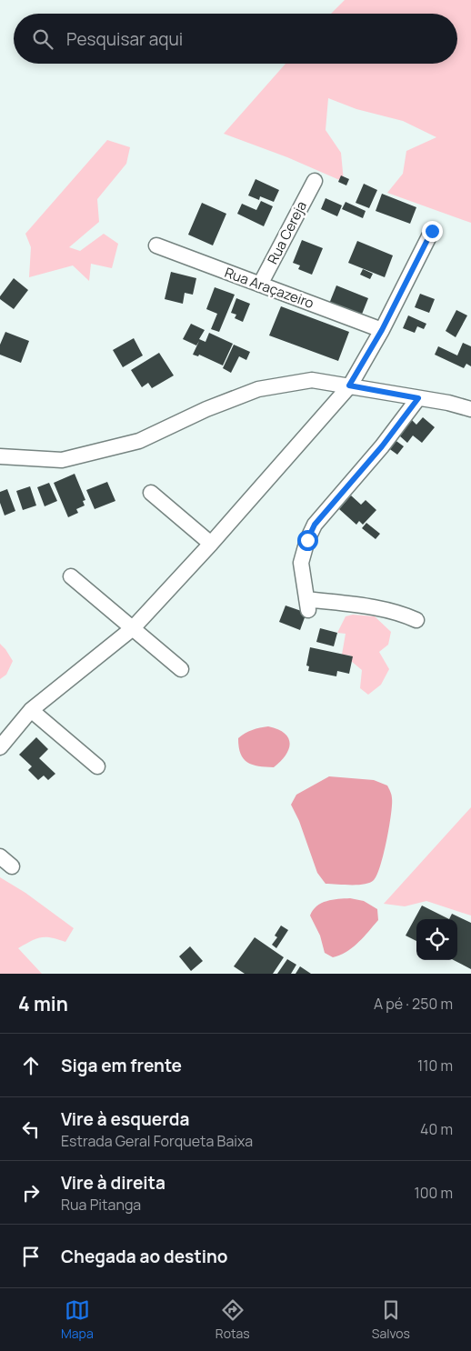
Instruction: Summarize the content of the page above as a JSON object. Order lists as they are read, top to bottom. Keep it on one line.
{"streets":{"street":["Rua Cereja","Rua Araçazeiro"]},"crossings":[["Rua Cereja","Rua Araçazeiro"]],"page":{"search":"Pesquisar aqui","heading":["4 min","A pé · 250 m"],"list":[["Siga em frente","110 m"],["Vire à esquerda","Estrada Geral Forqueta Baixa","40 m"],["Vire à direita","Rua Pitanga","100 m"],"Chegada ao destino"],"nav":["Mapa","Rotas","Salvos"]}}
